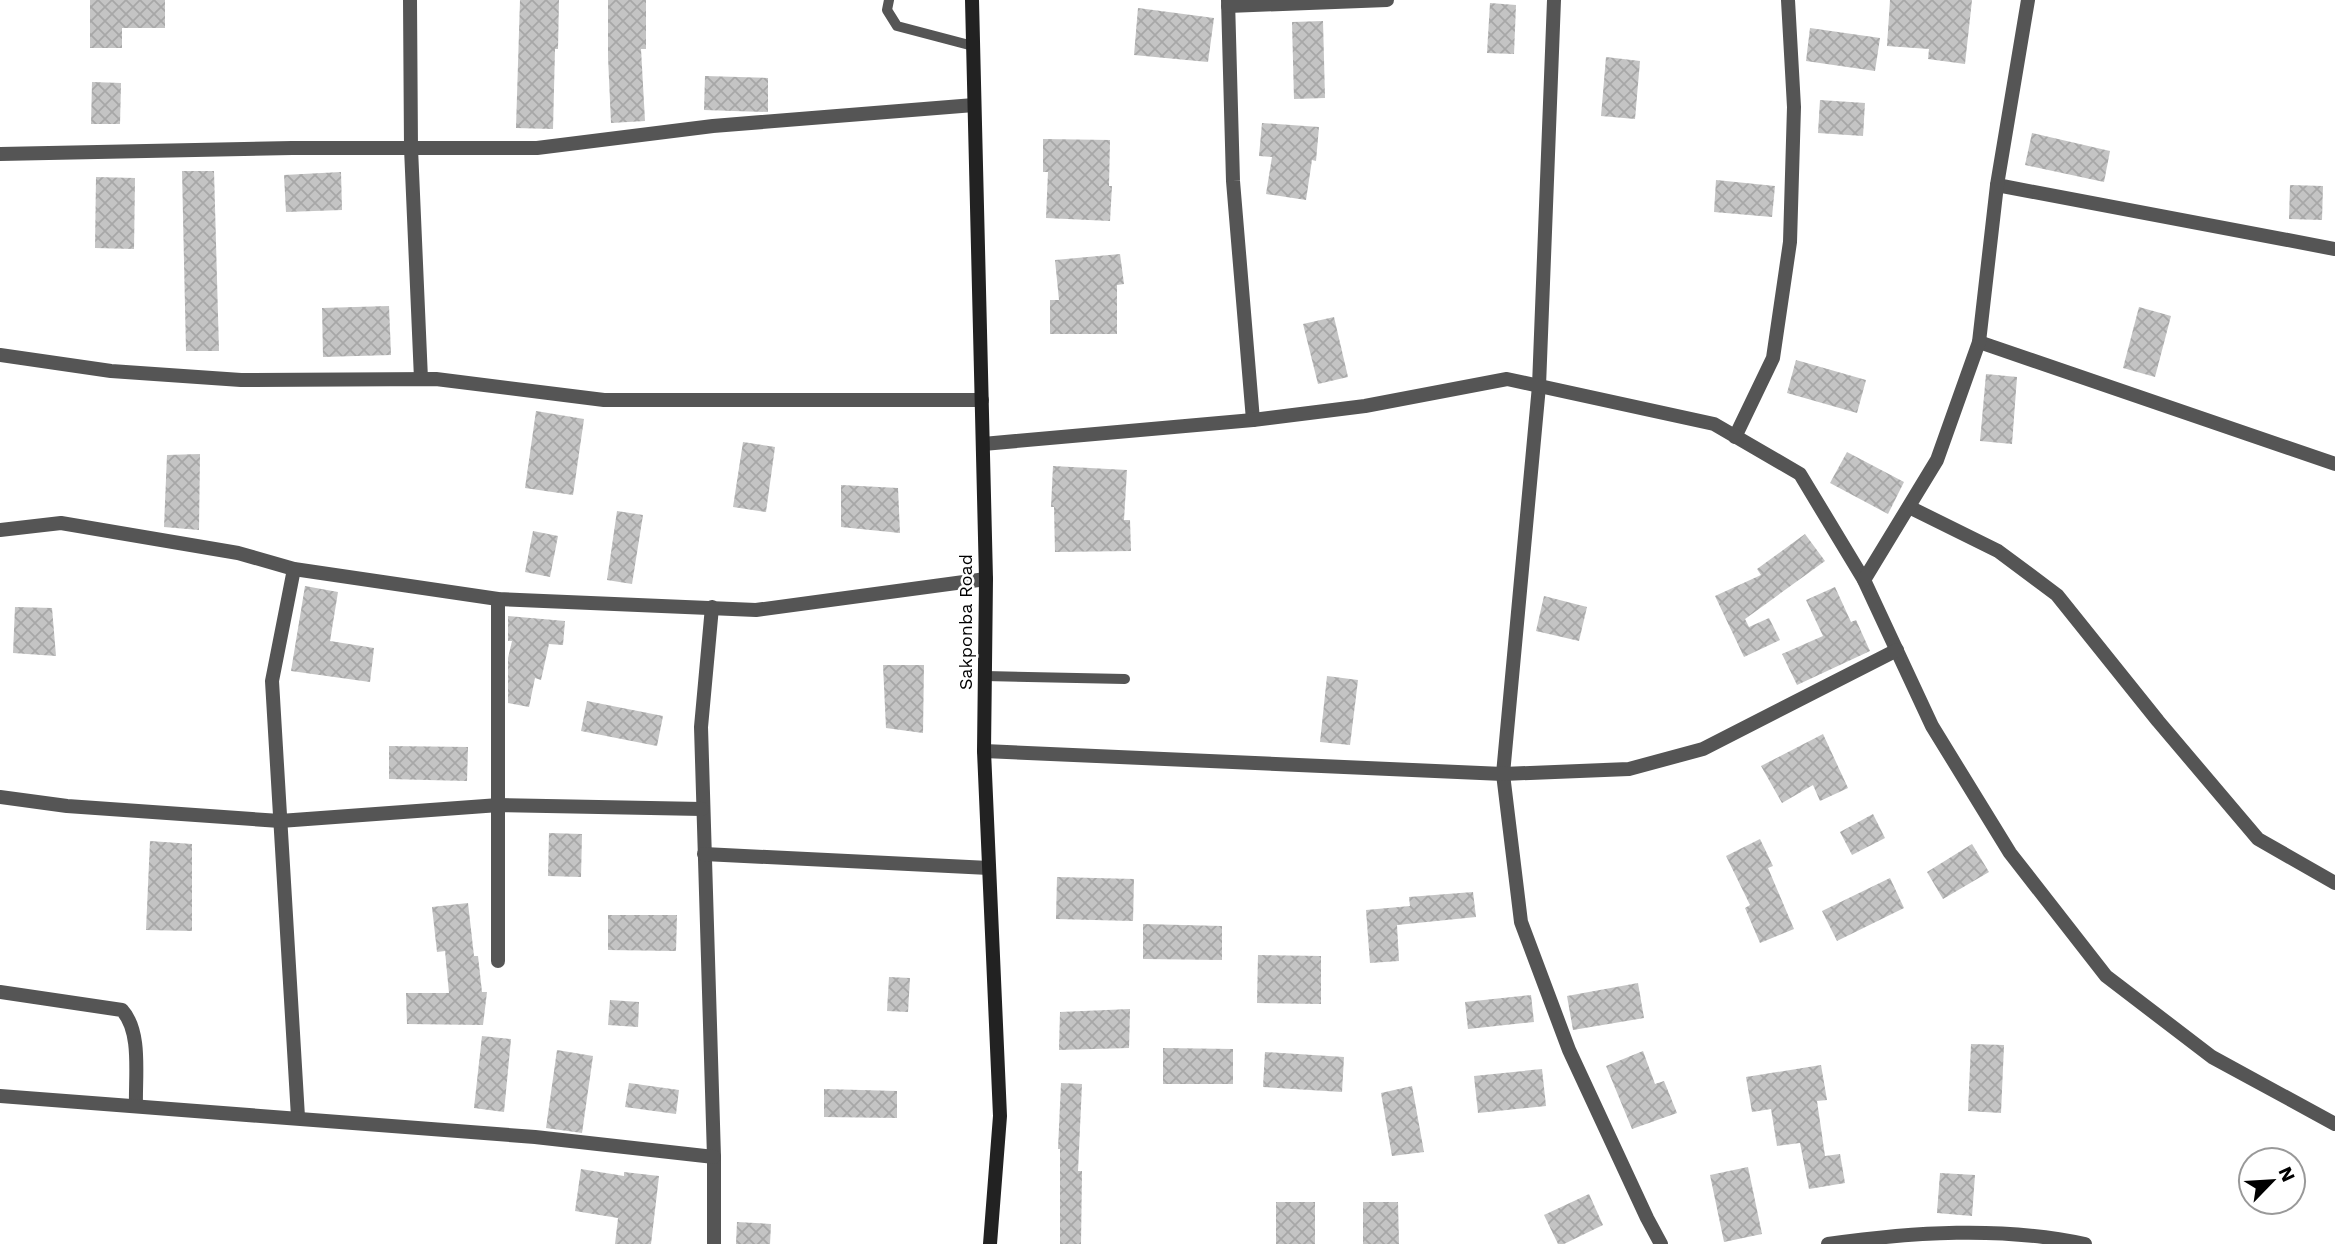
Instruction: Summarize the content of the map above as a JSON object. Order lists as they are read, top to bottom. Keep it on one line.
{"streets":{"main road":["Sakponba Road"]},"north":"top right"}
